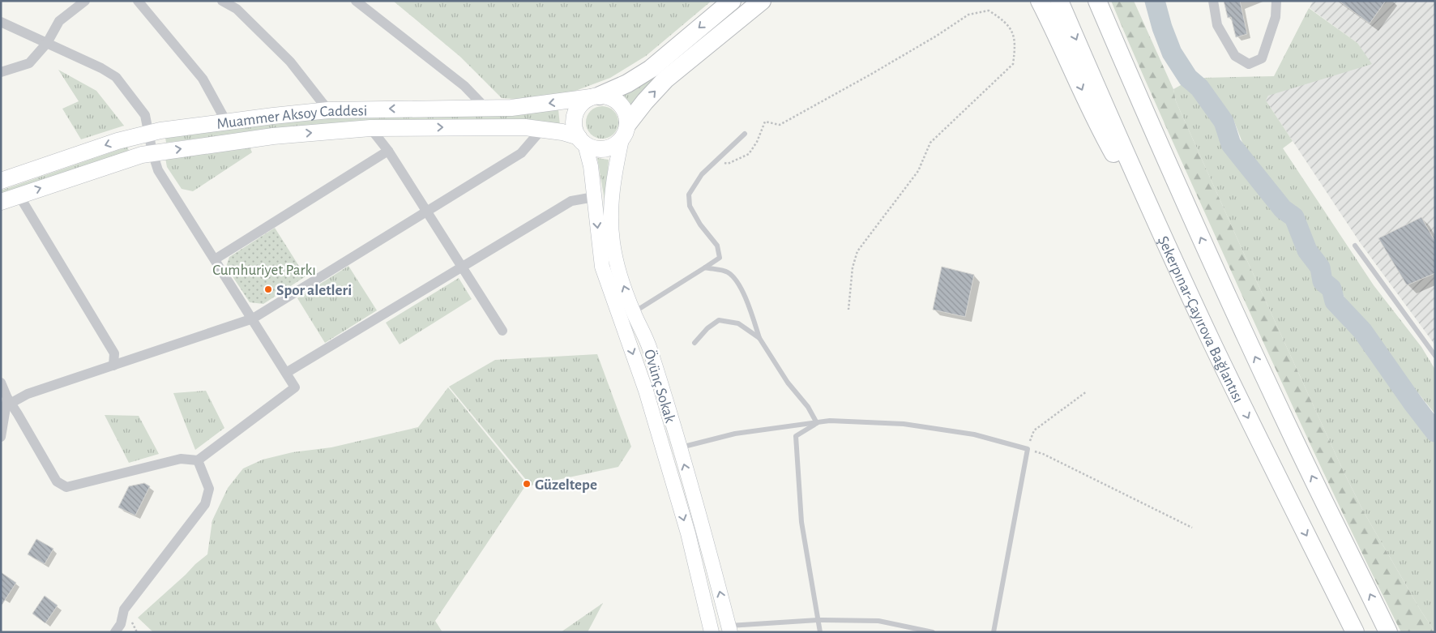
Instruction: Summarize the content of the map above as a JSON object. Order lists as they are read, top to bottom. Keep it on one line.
{"streets":{"highway":["Şekerpınar-Çayırova Bağlantısı"],"main road":["Muammer Aksoy Caddesi"],"street":["Övünç Sokak"]},"crossings":[["Muammer Aksoy Caddesi","Övünç Sokak"]],"parks":["Cumhuriyet Parkı"],"places":["Spor aletleri","Güzeltepe"]}
